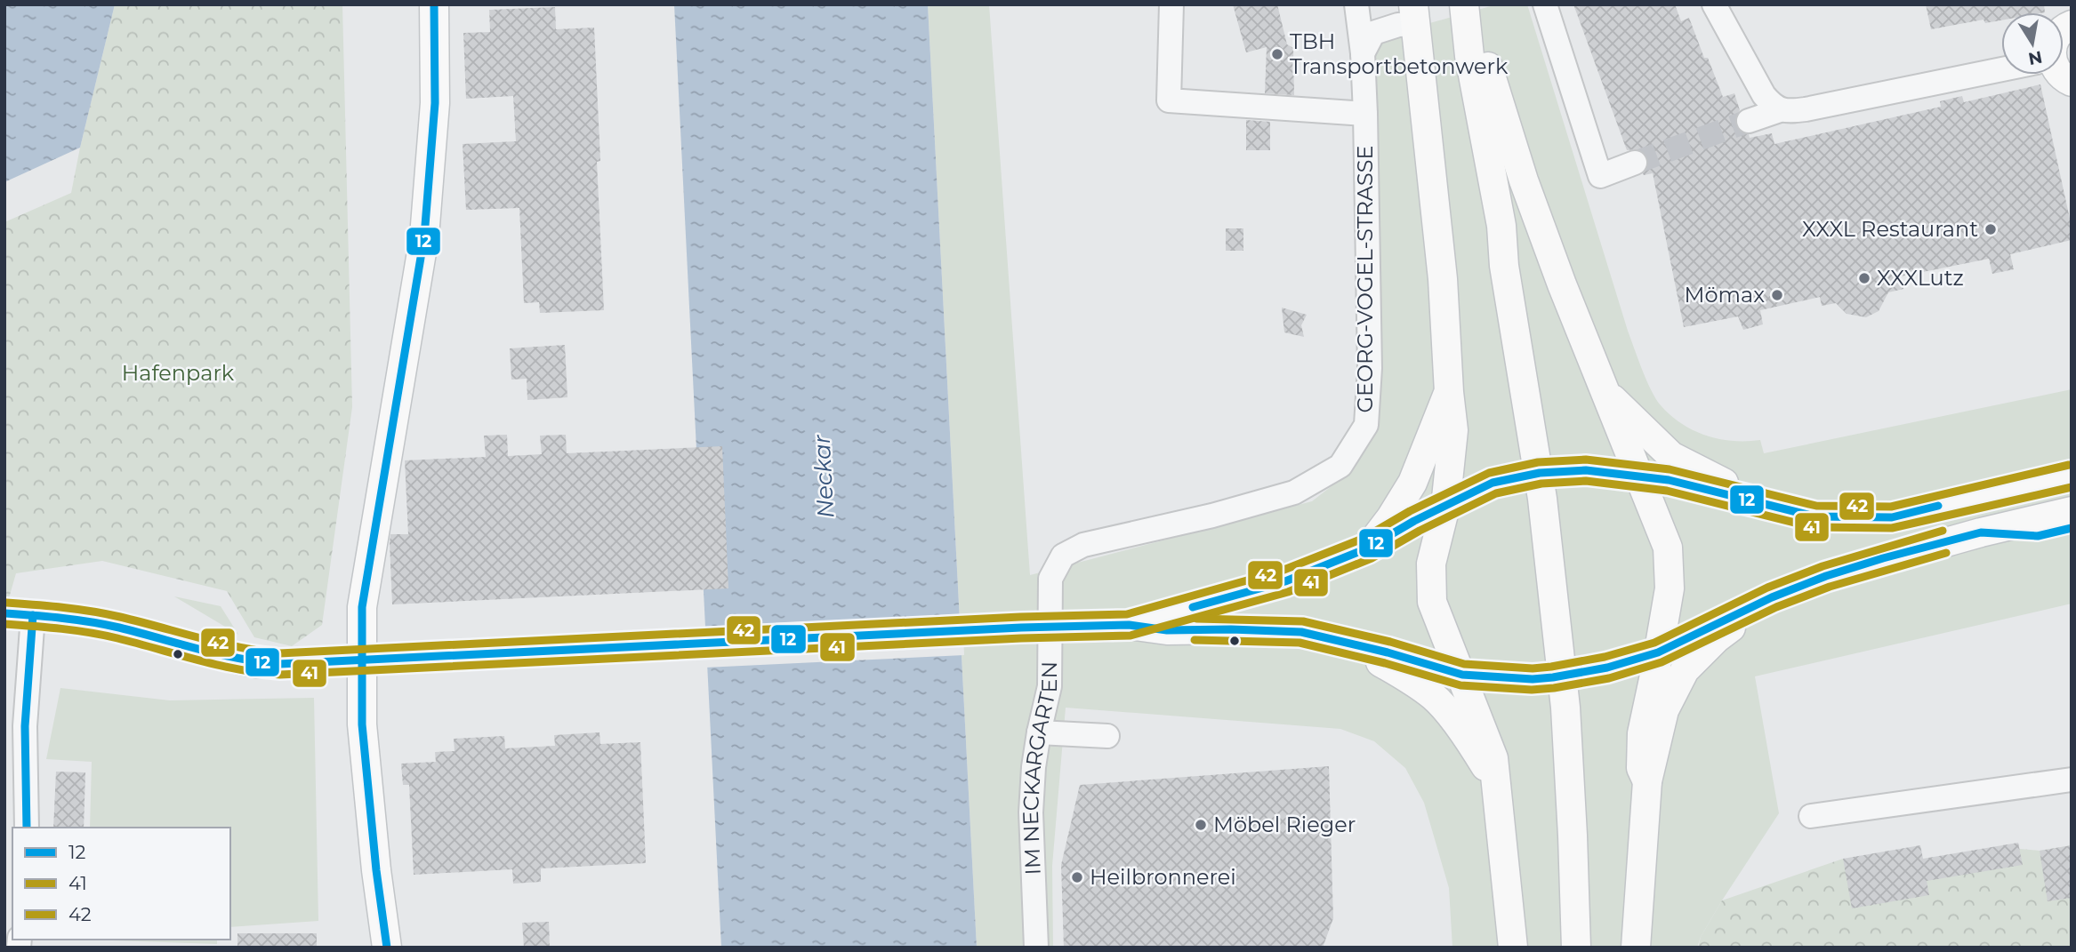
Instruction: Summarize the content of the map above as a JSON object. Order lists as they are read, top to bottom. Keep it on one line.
{"streets":{"street":["GEORG-VOGEL-STRASSE","IM NECKARGARTEN"]},"crossings":[["GEORG-VOGEL-STRASSE","IM NECKARGARTEN"]],"water":["Neckar"],"parks":["Hafenpark"],"places":["TBH Transportbetonwerk","XXXL Restaurant","XXXLutz","Mömax","Möbel Rieger","Heilbronnerei"],"lines":["transit line 12","transit line 42","transit line 41"],"legend":["12","41","42"],"north":"bottom"}
